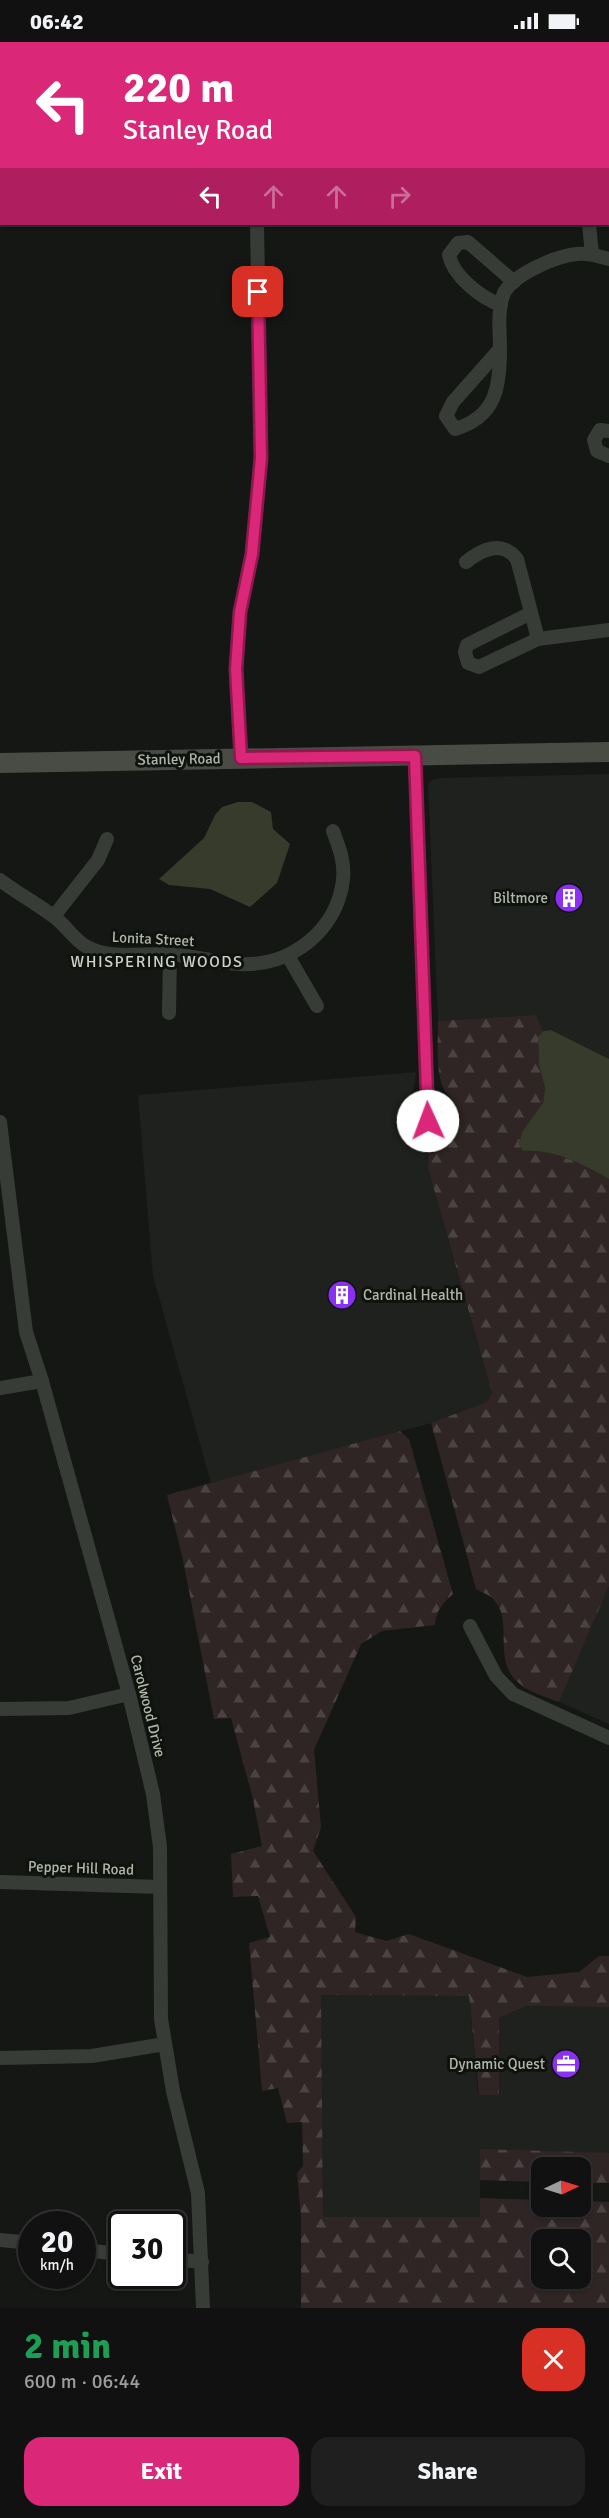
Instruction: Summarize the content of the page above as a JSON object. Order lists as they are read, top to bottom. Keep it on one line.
{"streets":{"street":["Stanley Road","Lonita Street","Carolwood Drive","Pepper Hill Road"]},"crossings":[["Carolwood Drive","Pepper Hill Road"]],"districts":["WHISPERING WOODS"],"places":{"building":["Biltmore","Cardinal Health"],"office":["Dynamic Quest"]},"north":"right","page":{"status":"06:42","turn":["220 m","Stanley Road"],"speed":"20 km/h","limit":"30","heading":["2 min","600 m · 06:44"],"buttons":["Exit","Share"]}}
